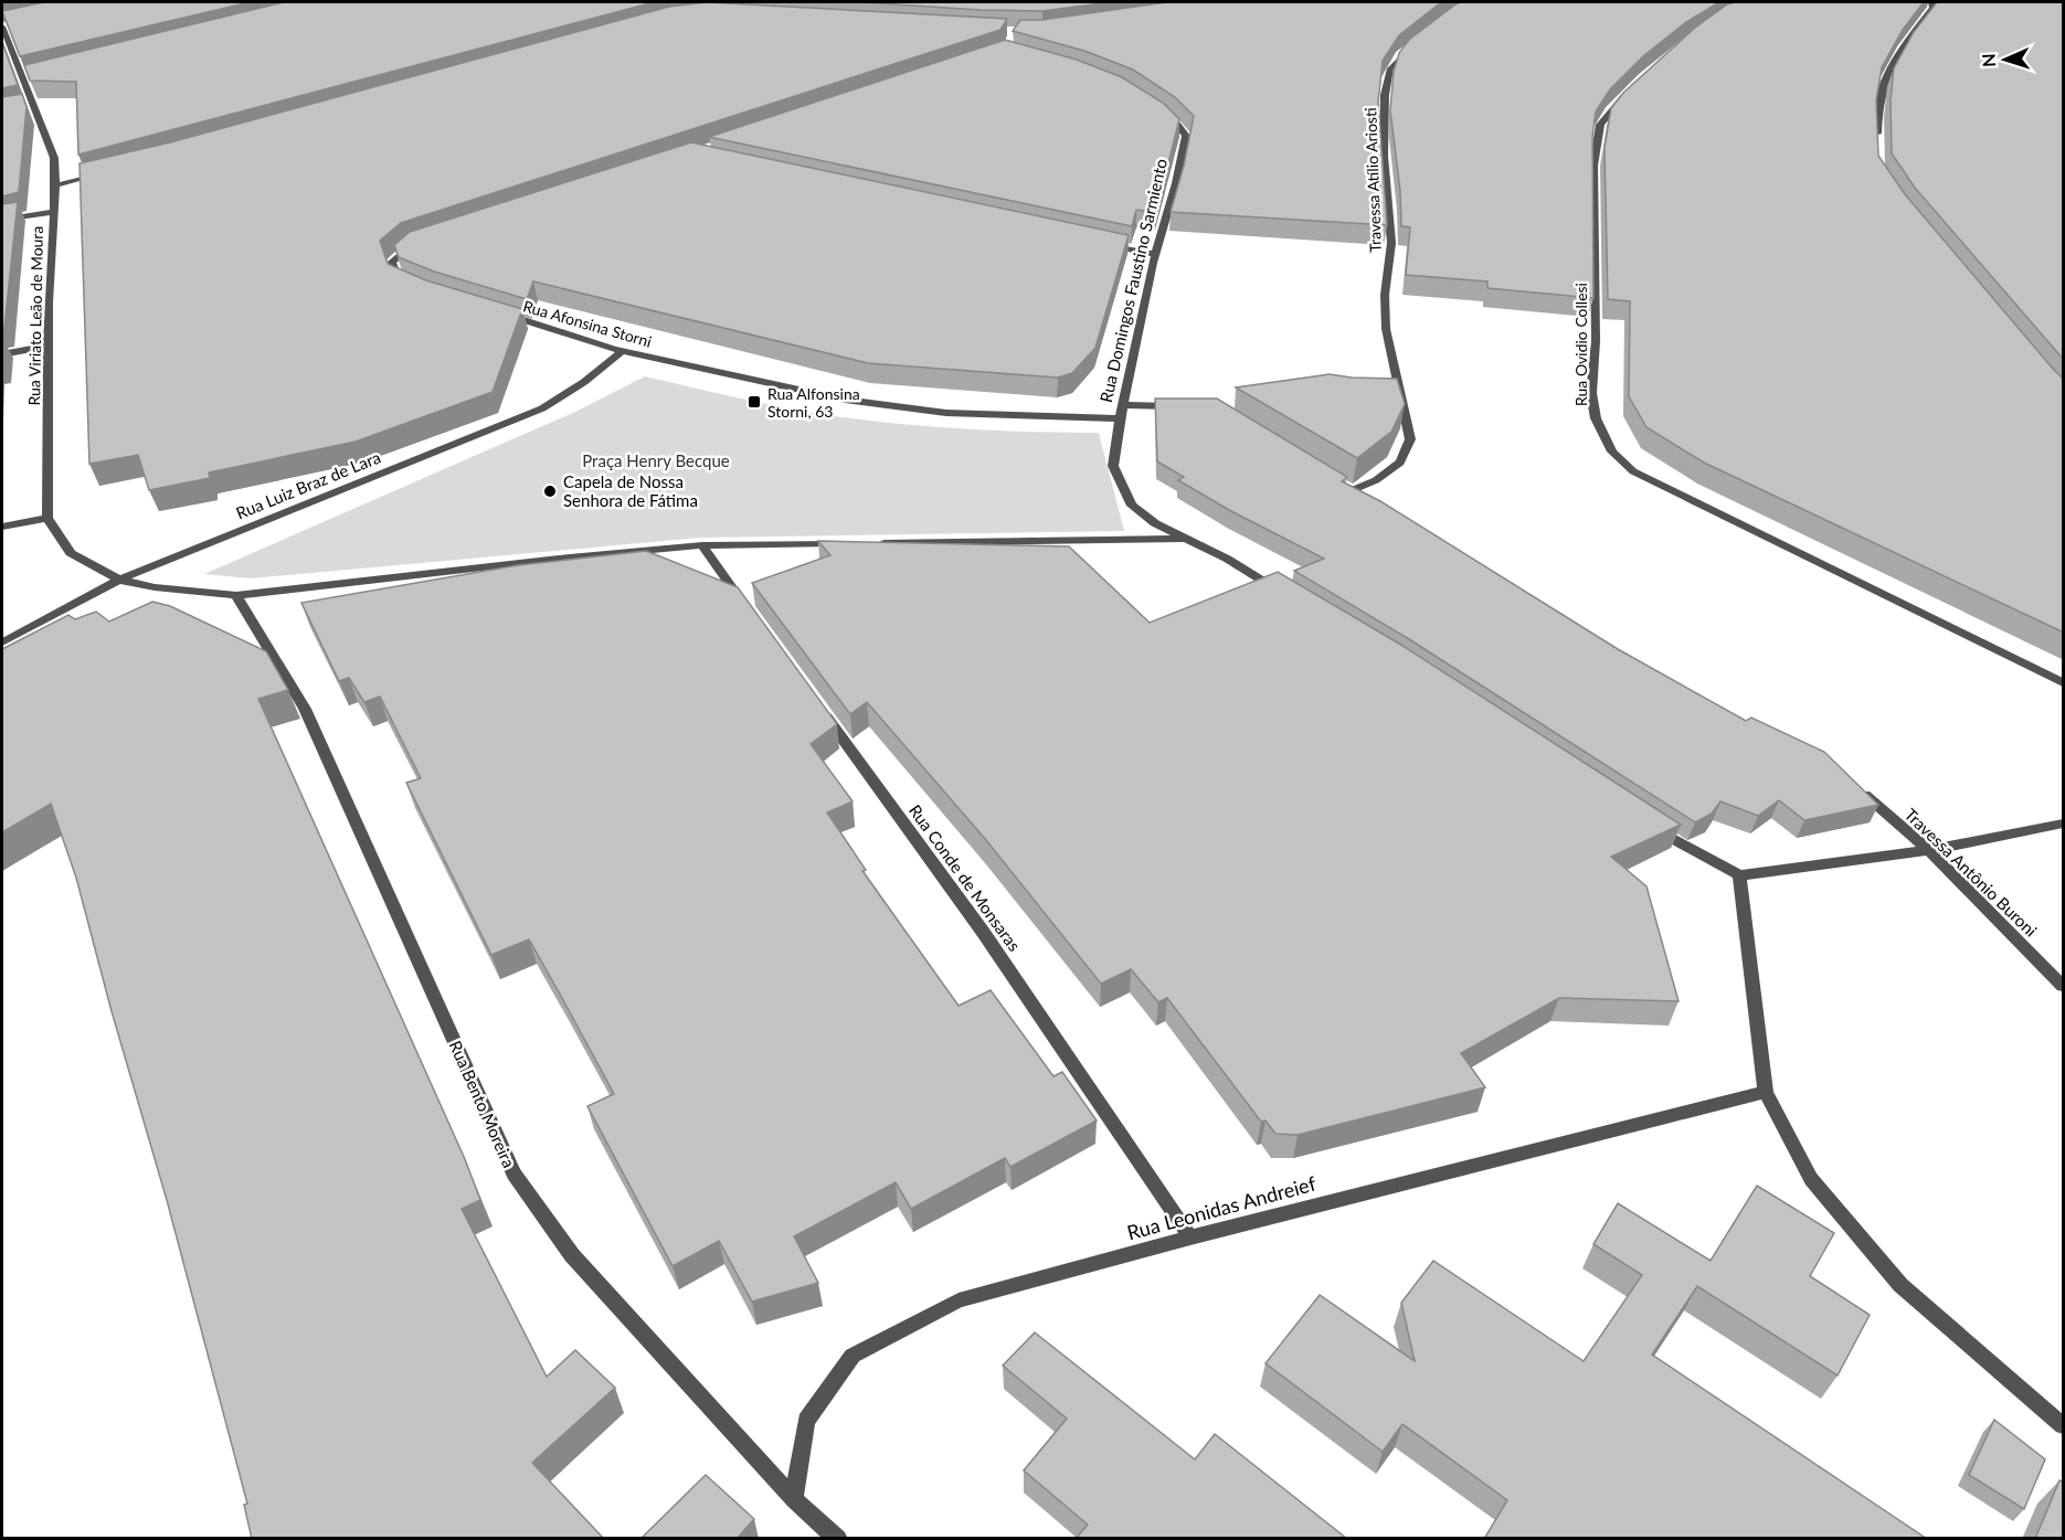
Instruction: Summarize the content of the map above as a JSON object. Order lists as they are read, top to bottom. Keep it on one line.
{"streets":{"street":["Travessa Atílio Ariosti","Rua Domingos Faustino Sarmiento","Rua Viriato Leão de Moura","Rua Afonsina Storni","Rua Ovidio Collesi","Rua Luiz Braz de Lara","Travessa Antônio Buroni","Rua Conde de Monsaras","Rua Bento Moreira","Rua Leonidas Andreief"]},"crossings":[["Rua Domingos Faustino Sarmiento","Rua Afonsina Storni"],["Rua Afonsina Storni","Rua Luiz Braz de Lara"],["Rua Conde de Monsaras","Rua Leonidas Andreief"],["Rua Bento Moreira","Rua Leonidas Andreief"]],"parks":["Praça Henry Becque"],"places":{"transit":["Rua Alfonsina Storni, 63"],"other":["Capela de Nossa Senhora de Fátima"]},"north":"left"}
